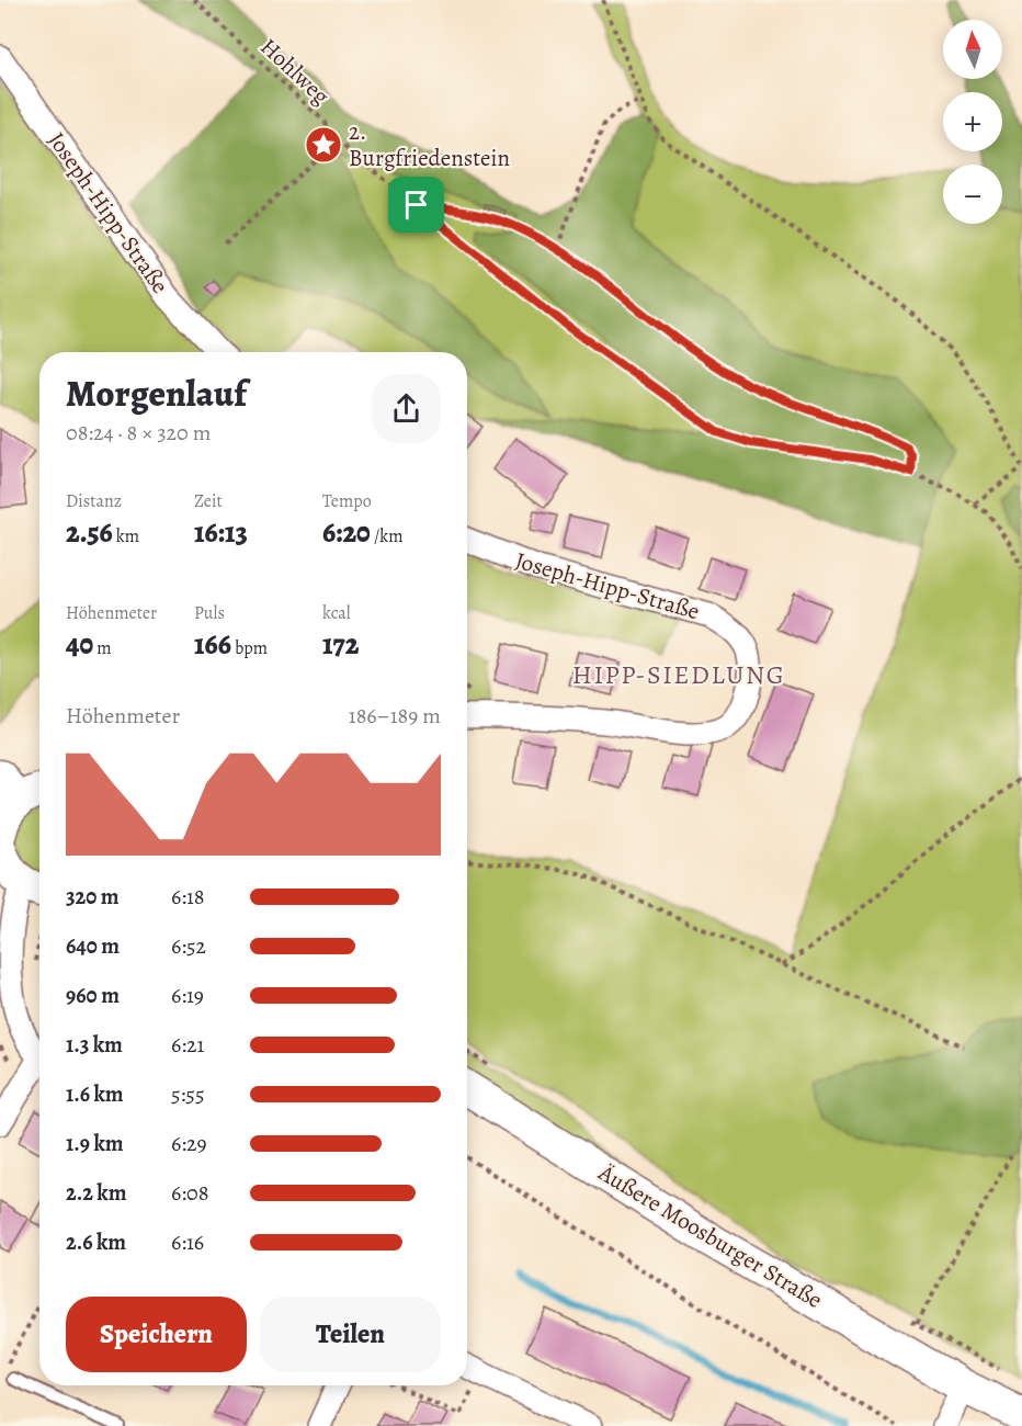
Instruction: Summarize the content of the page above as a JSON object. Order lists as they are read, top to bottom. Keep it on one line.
{"streets":{"street":["Joseph-Hipp-Straße","Äußere Moosburger Straße"],"path":["Hohlweg"]},"districts":["HIPP-SIEDLUNG"],"places":{"place":["2. Burgfriedenstein"]},"north":"top","page":{"map_buttons":["+","−"],"heading":["Morgenlauf","08:24 · 8 × 320 m"],"stats":[["Distanz","2.56 km"],["Zeit","16:13"],["Tempo","6:20 /km"],["Höhenmeter","40 m"],["Puls","166 bpm"],["kcal","172"]],"chart":["Höhenmeter","186–189 m"],"list":[{"name":"320 m","note":"6:18"},{"name":"640 m","note":"6:52"},{"name":"960 m","note":"6:19"},{"name":"1.3 km","note":"6:21"},{"name":"1.6 km","note":"5:55"},{"name":"1.9 km","note":"6:29"},{"name":"2.2 km","note":"6:08"},{"name":"2.6 km","note":"6:16"}],"buttons":["Speichern","Teilen"]}}
